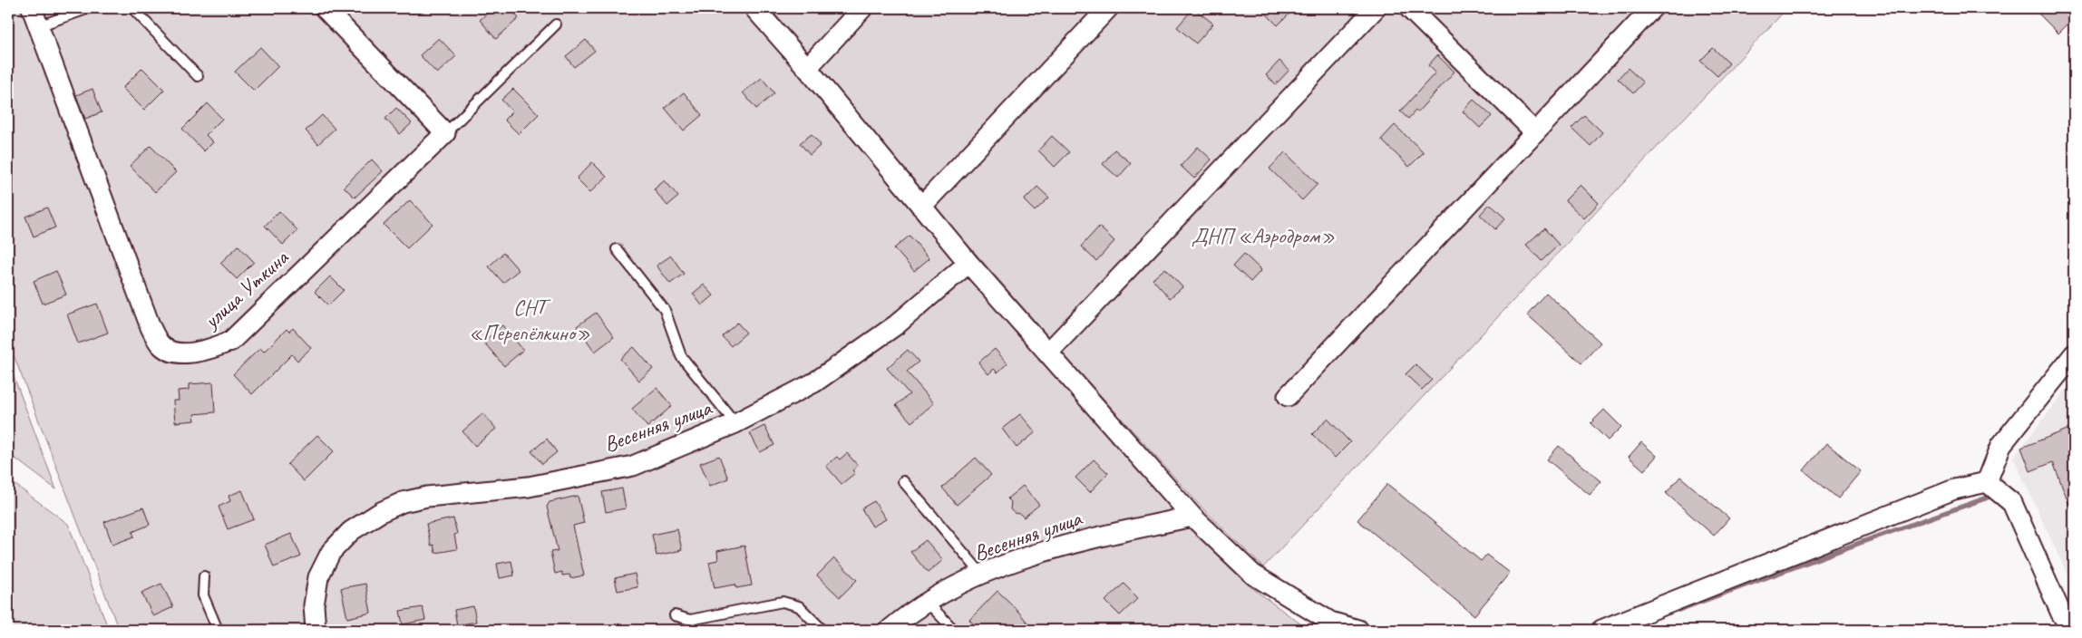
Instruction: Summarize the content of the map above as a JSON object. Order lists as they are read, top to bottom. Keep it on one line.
{"streets":{"street":["улица Уткина","Весенняя улица"]},"parks":["ДНП «Аэродром»","СНТ «Перепёлкино»"]}
